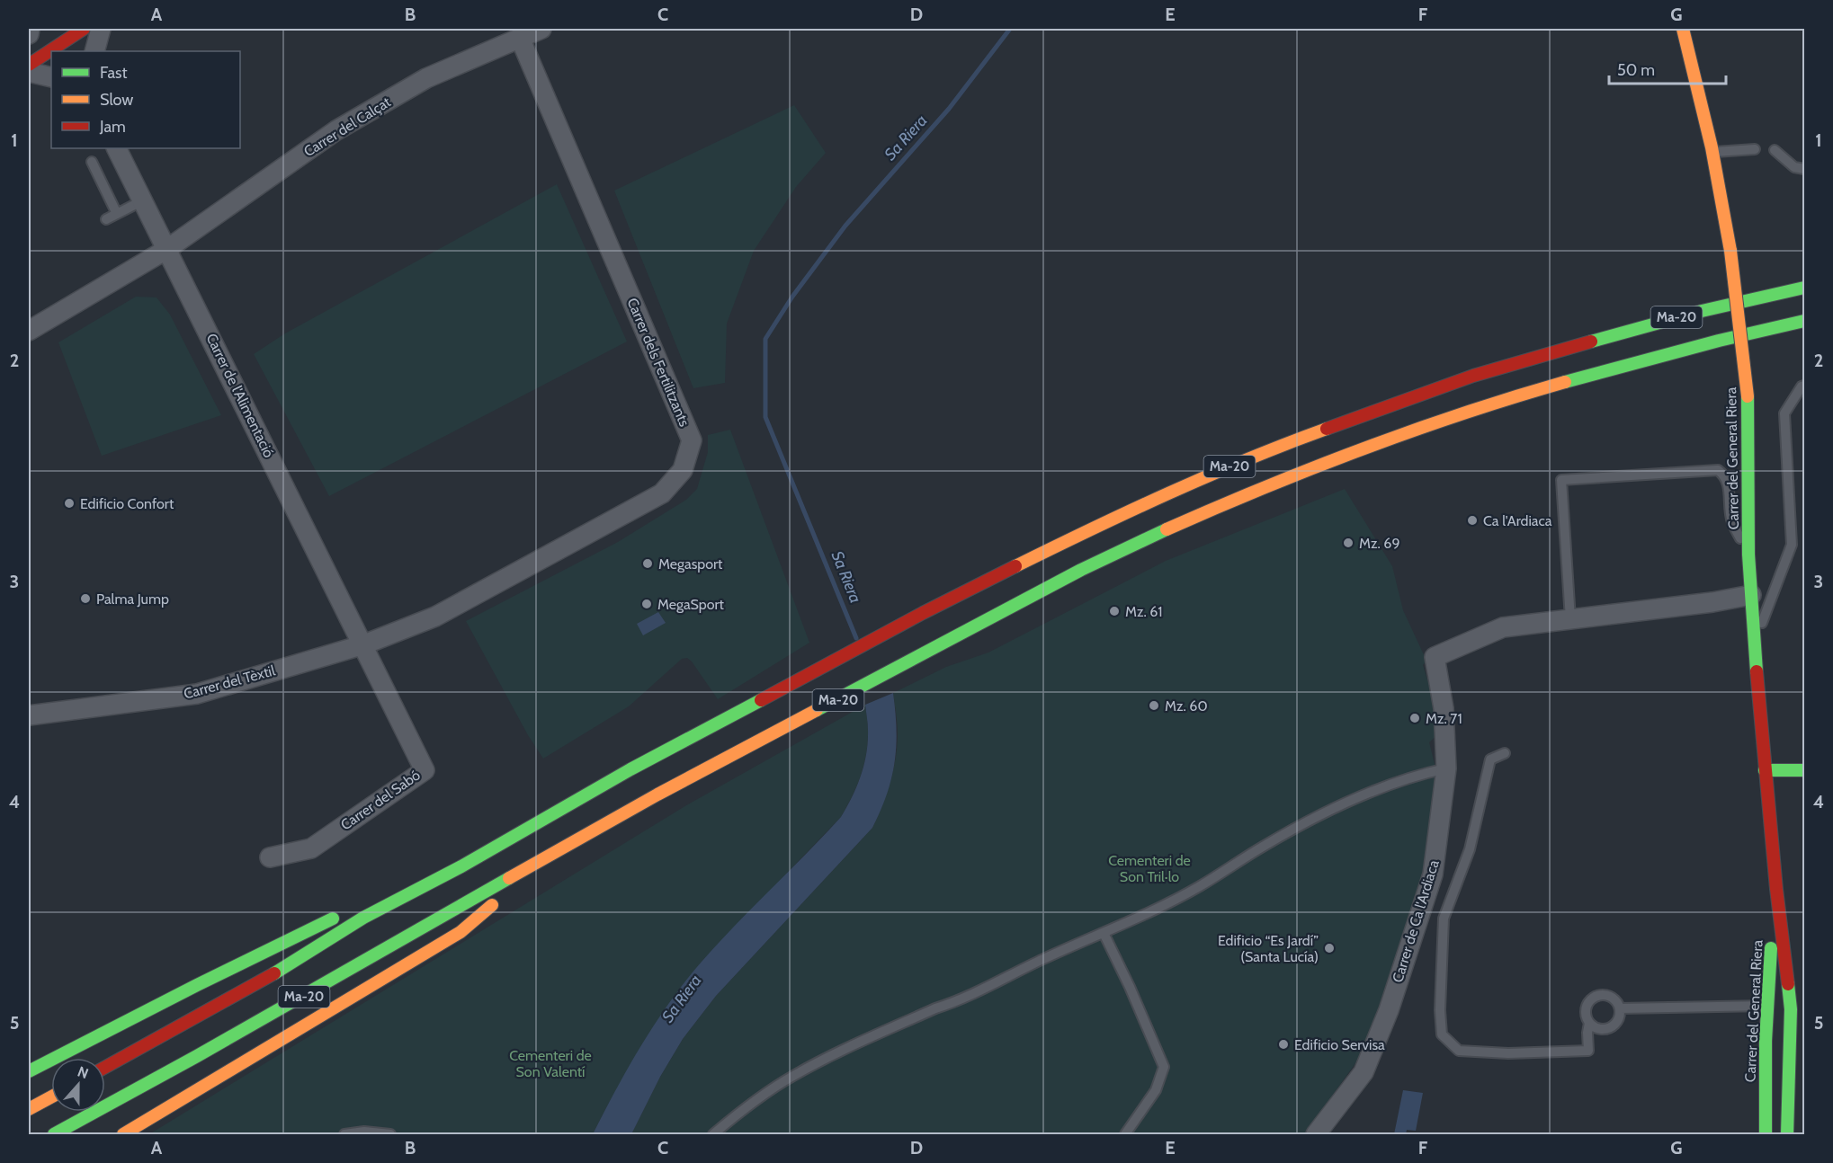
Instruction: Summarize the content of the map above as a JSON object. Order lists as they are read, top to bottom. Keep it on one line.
{"streets":{"main road":["Ma-20","Carrer del General Riera"],"street":["Carrer del Calçat","Carrer dels Fertilitzants","Carrer de l'Alimentació","Carrer del Tèxtil","Carrer del Sabó","Carrer de Ca l'Ardiaca"]},"crossings":[["Carrer del Calçat","Carrer dels Fertilitzants"],["Carrer del Calçat","Carrer de l'Alimentació"],["Carrer dels Fertilitzants","Carrer de l'Alimentació"],["Carrer dels Fertilitzants","Carrer del Tèxtil"],["Carrer dels Fertilitzants","Carrer del Sabó"],["Carrer de l'Alimentació","Carrer del Tèxtil"],["Carrer de l'Alimentació","Carrer del Sabó"],["Carrer del General Riera","Carrer de Ca l'Ardiaca"],["Carrer del Tèxtil","Carrer del Sabó"]],"water":["Sa Riera"],"parks":["Cementeri de Son Tril·lo","Cementeri de Son Valentí"],"places":["Edificio Confort","Ca l'Ardiaca","Mz. 69","Megasport","Palma Jump","MegaSport","Mz. 61","Mz. 60","Mz. 71","Edificio “Es Jardí” (Santa Lucía)","Edificio Servisa"],"legend":["Fast","Slow","Jam"],"scale_bar":"50 m","north":"top","grid":{"columns":["A","B","C","D","E","F","G"],"rows":["1","2","3","4","5"]}}
